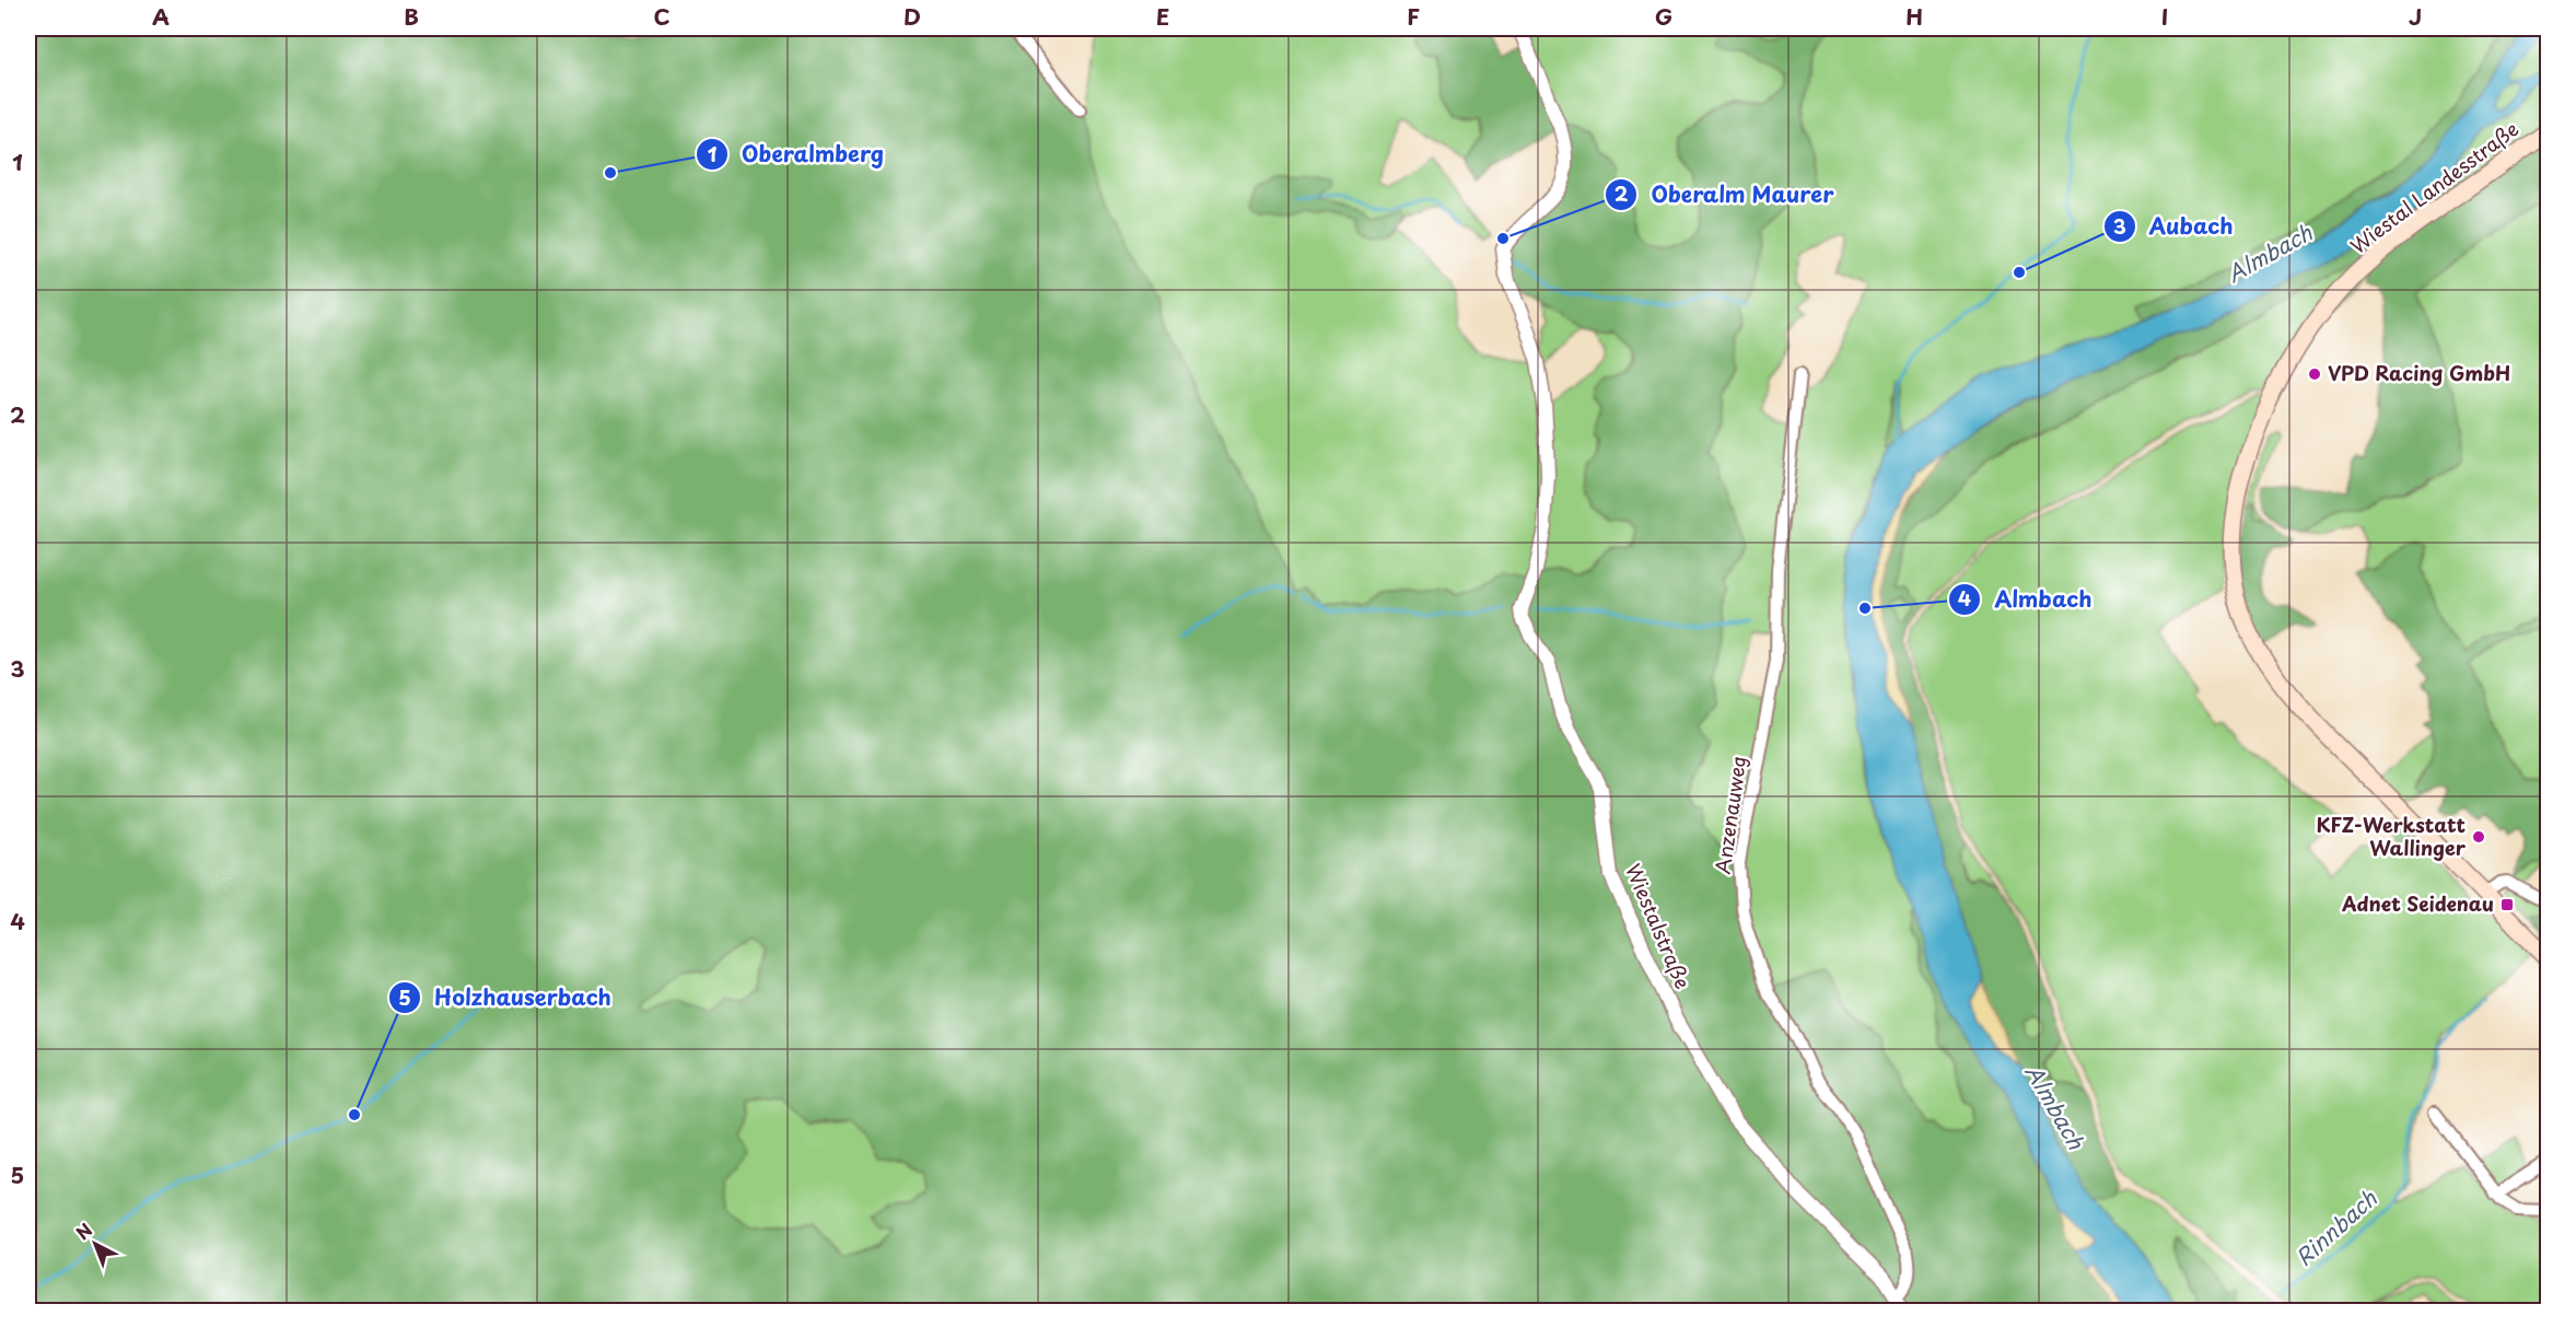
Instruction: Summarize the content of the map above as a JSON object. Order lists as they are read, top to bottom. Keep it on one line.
{"streets":{"main road":["Wiestal Landesstraße"],"street":["Anzenauweg","Wiestalstraße"]},"crossings":[["Anzenauweg","Wiestalstraße"]],"water":["Almbach","Rinnbach"],"places":{"other":["Oberalmberg","Oberalm Maurer","Aubach","VPD Racing GmbH","Almbach","KFZ-Werkstatt Wallinger","Holzhauserbach"],"transit":["Adnet Seidenau"]},"north":"top left","grid":{"columns":["A","B","C","D","E","F","G","H","I","J"],"rows":["1","2","3","4","5"]}}
